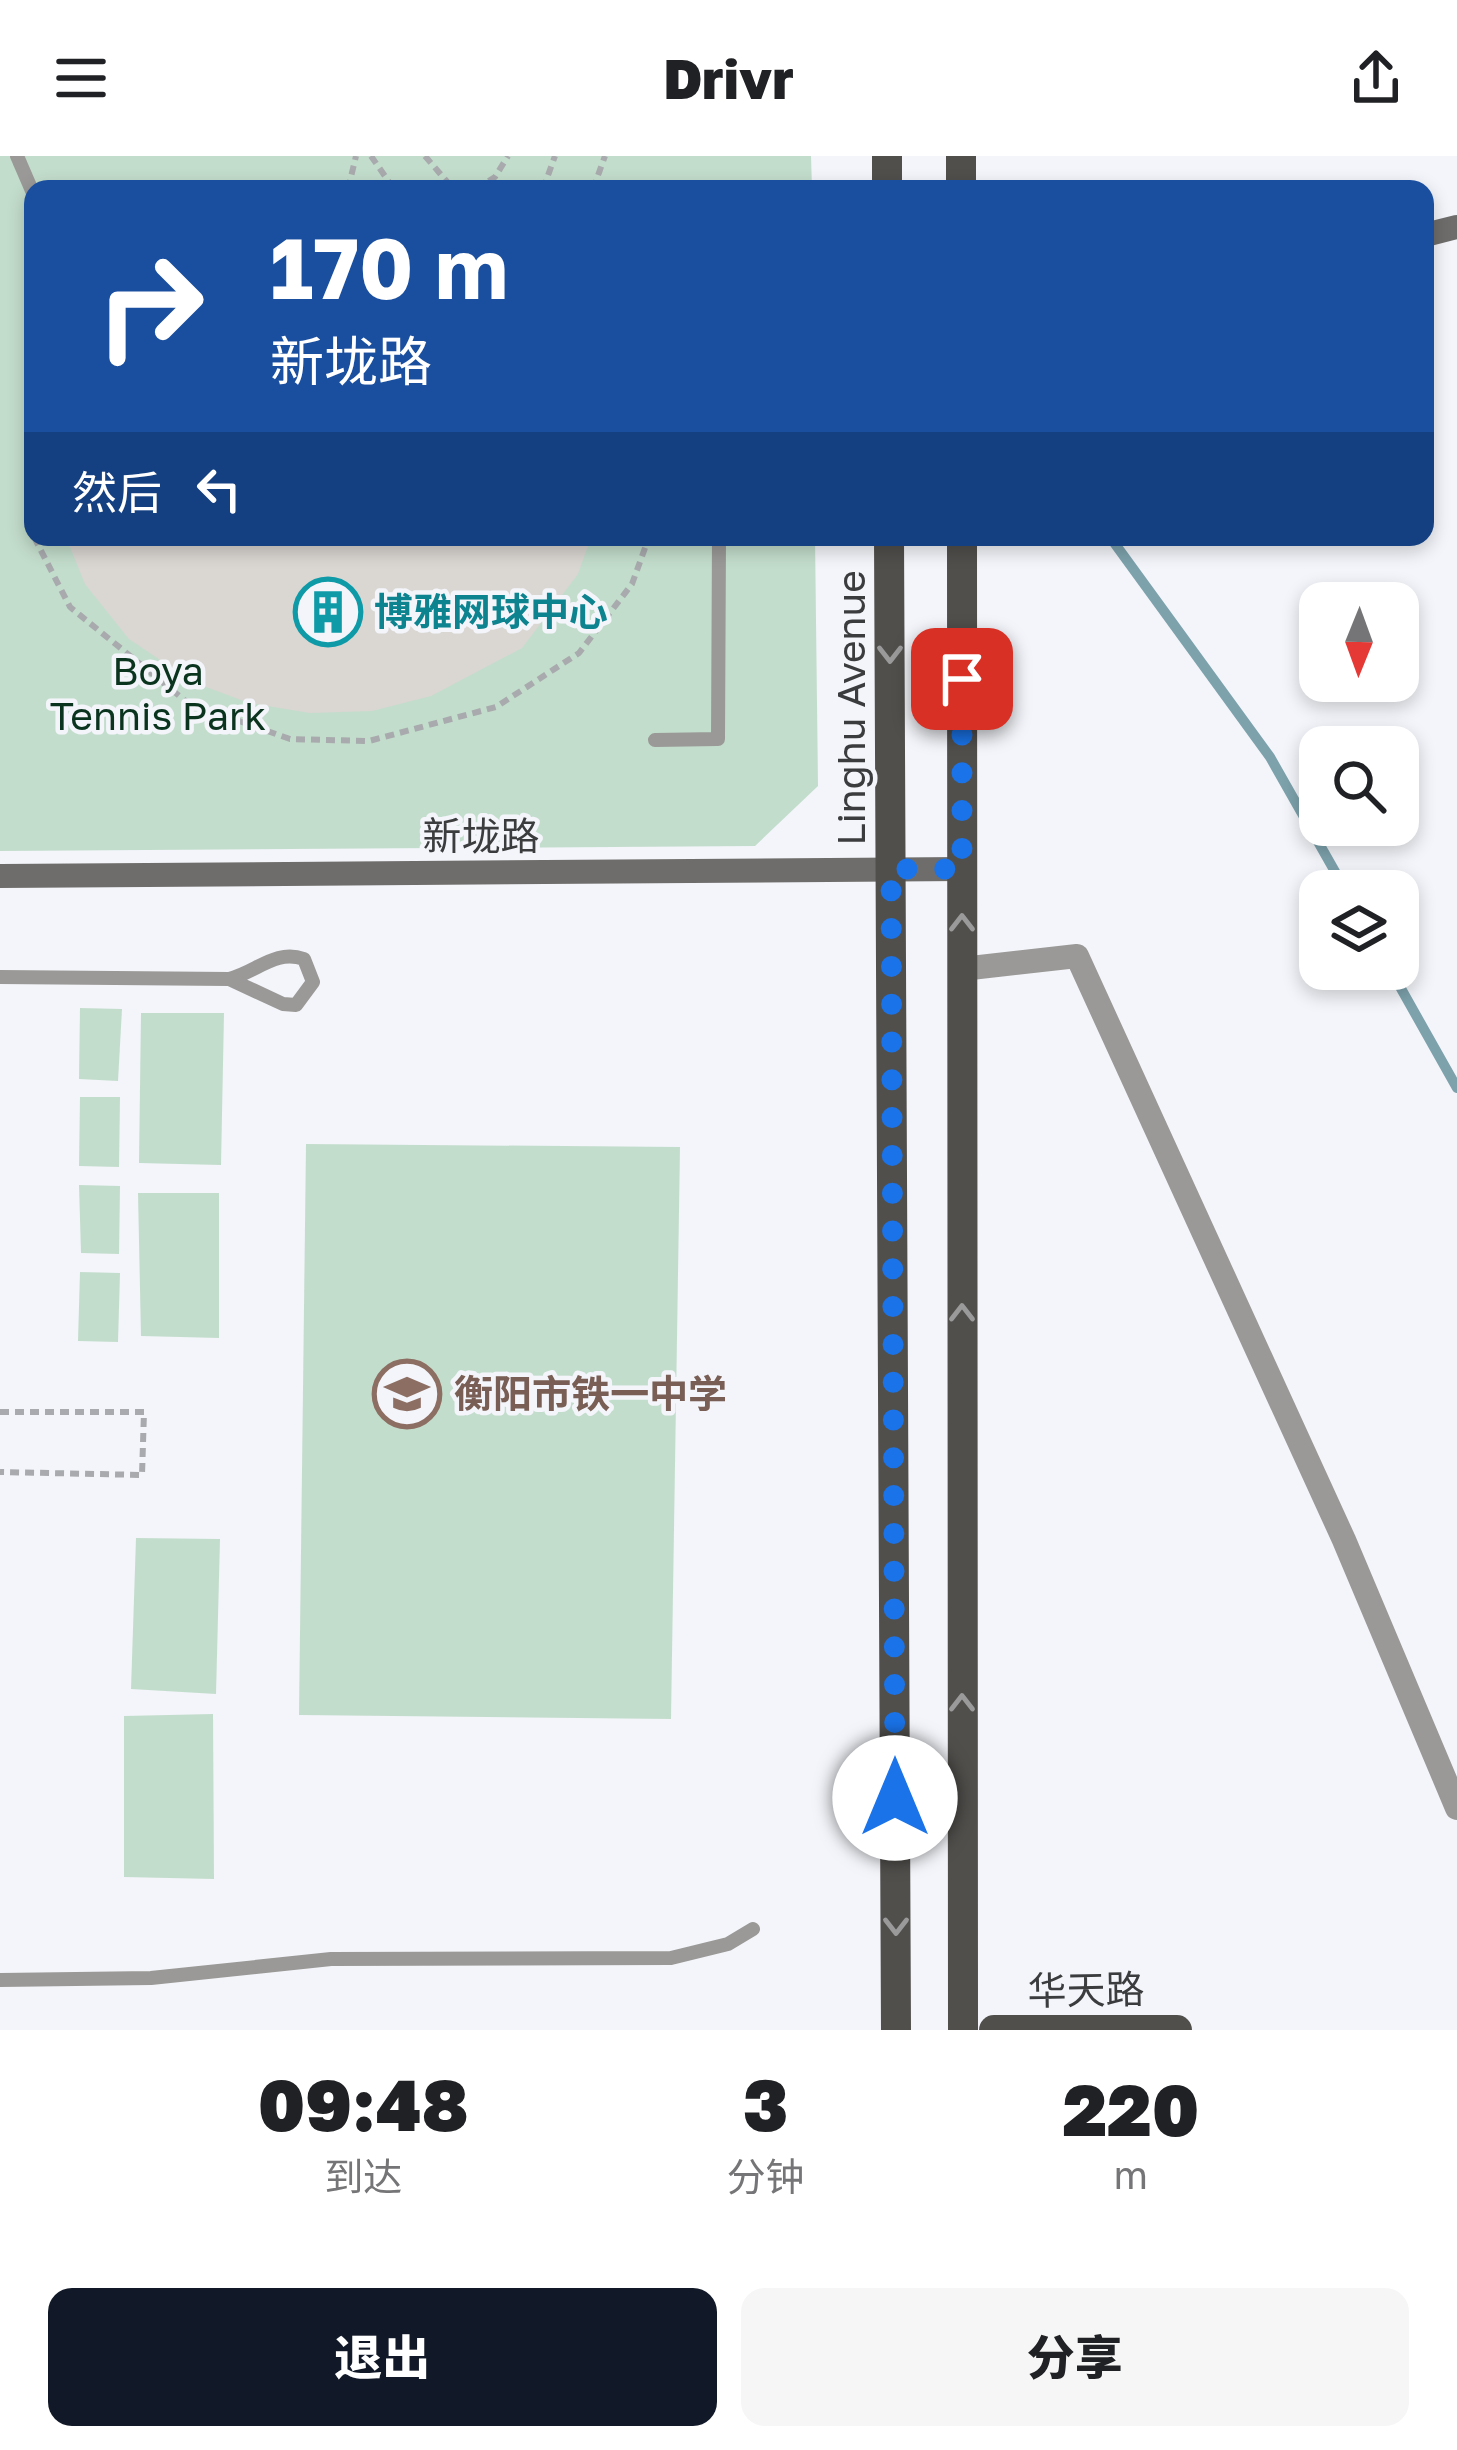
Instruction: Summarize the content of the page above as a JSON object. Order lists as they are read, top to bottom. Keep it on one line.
{"streets":{"main road":["Linghu Avenue","新垅路","华天路"]},"crossings":[["Linghu Avenue","新垅路"]],"parks":["Boya Tennis Park"],"places":{"building":["博雅网球中心"],"school or university":["衡阳市铁一中学"]},"north":"bottom","page":{"header":"Drivr","turn":["170 m","新垅路"],"then":"然后","eta":["09:48","到达","3","分钟","220","m"],"buttons":["退出","分享"]}}
